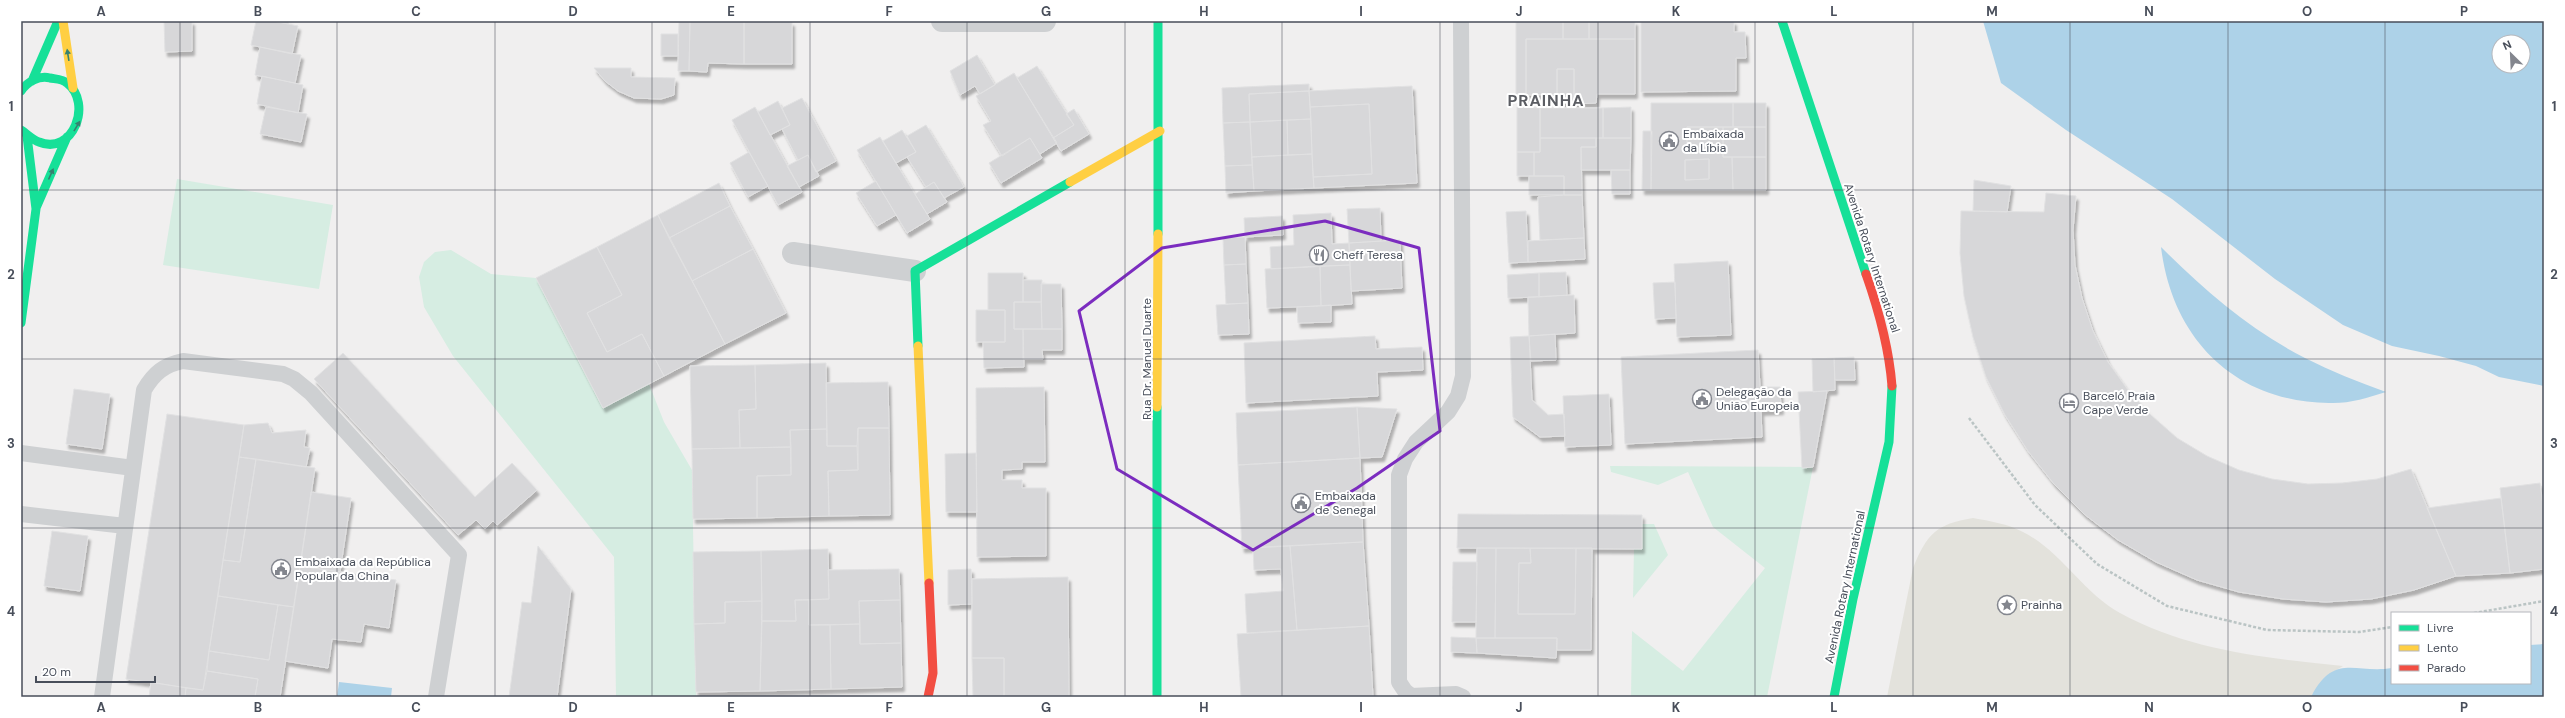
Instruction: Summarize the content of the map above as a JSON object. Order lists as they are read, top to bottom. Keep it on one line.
{"streets":{"street":["Avenida Rotary International","Rua Dr. Manuel Duarte"]},"districts":["PRAINHA"],"places":{"public building":["Embaixada da Líbia","Delegação da União Europeia","Embaixada de Senegal","Embaixada da República Popular da China"],"restaurant":["Cheff Teresa"],"hotel":["Barceló Praia Cape Verde"],"place":["Prainha"]},"legend":["Livre","Lento","Parado"],"scale_bar":"20 m","north":"top left","grid":{"columns":["A","B","C","D","E","F","G","H","I","J","K","L","M","N","O","P"],"rows":["1","2","3","4"]}}
